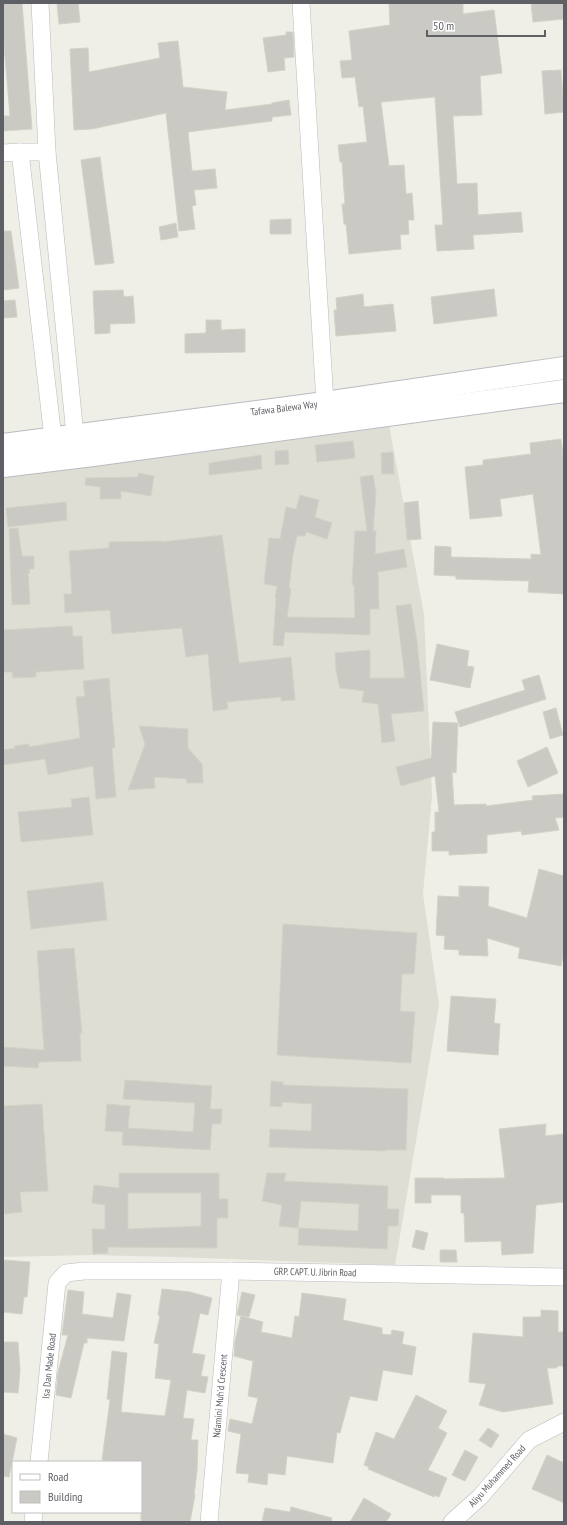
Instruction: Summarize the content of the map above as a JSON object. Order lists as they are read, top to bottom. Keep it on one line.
{"streets":{"main road":["Tafawa Balewa Way"],"street":["GRP. CAPT. U. Jibrin Road","Isa Dan Made Road","Ndamini Muh'd Crescent","Aliyu Muhammed Road"]},"crossings":[["GRP. CAPT. U. Jibrin Road","Isa Dan Made Road"],["GRP. CAPT. U. Jibrin Road","Ndamini Muh'd Crescent"]],"legend":["Road","Building"],"scale_bar":"50 m"}
